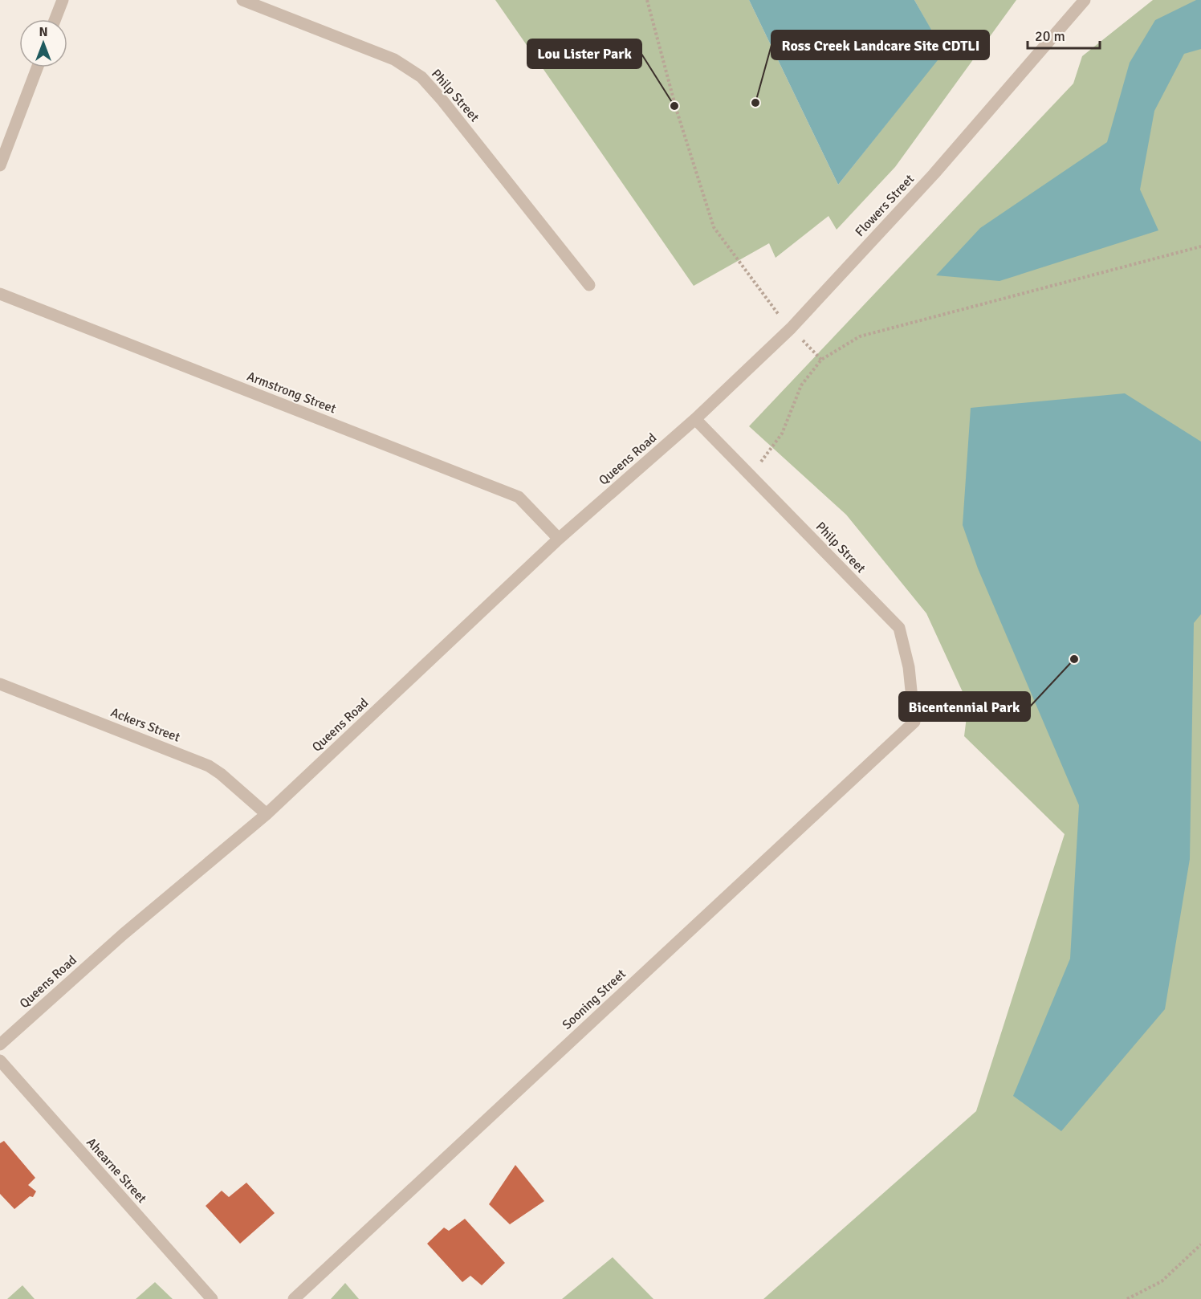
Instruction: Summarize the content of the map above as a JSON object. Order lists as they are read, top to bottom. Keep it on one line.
{"streets":{"street":["Philp Street","Flowers Street","Armstrong Street","Queens Road","Ackers Street","Sooning Street","Ahearne Street"]},"crossings":[["Philp Street","Flowers Street"],["Philp Street","Queens Road"],["Philp Street","Sooning Street"],["Flowers Street","Queens Road"],["Armstrong Street","Queens Road"],["Queens Road","Ackers Street"]],"places":["Ross Creek Landcare Site CDTLI","Lou Lister Park","Bicentennial Park"],"scale_bar":"20 m","north":"top"}
